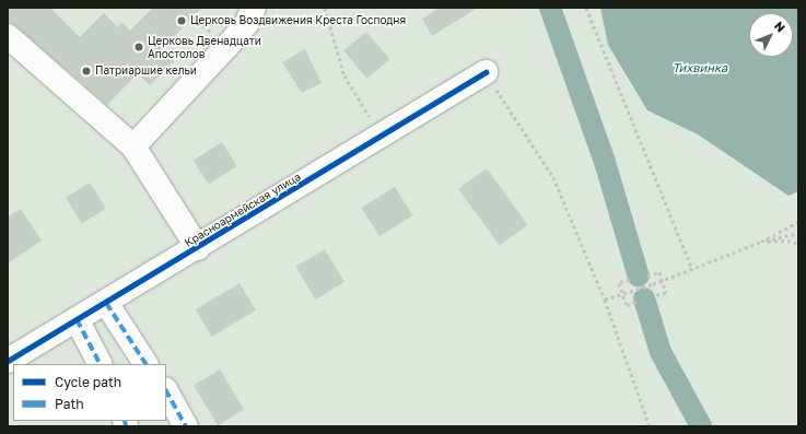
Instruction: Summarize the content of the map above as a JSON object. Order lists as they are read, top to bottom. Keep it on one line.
{"streets":{"street":["Красноармейская улица"]},"water":["Тихвинка"],"places":["Церковь Воздвижения Креста Господня","Церковь Двенадцати Апостолов","Патриаршие кельи"],"legend":["Cycle path","Path"],"north":"top right"}
